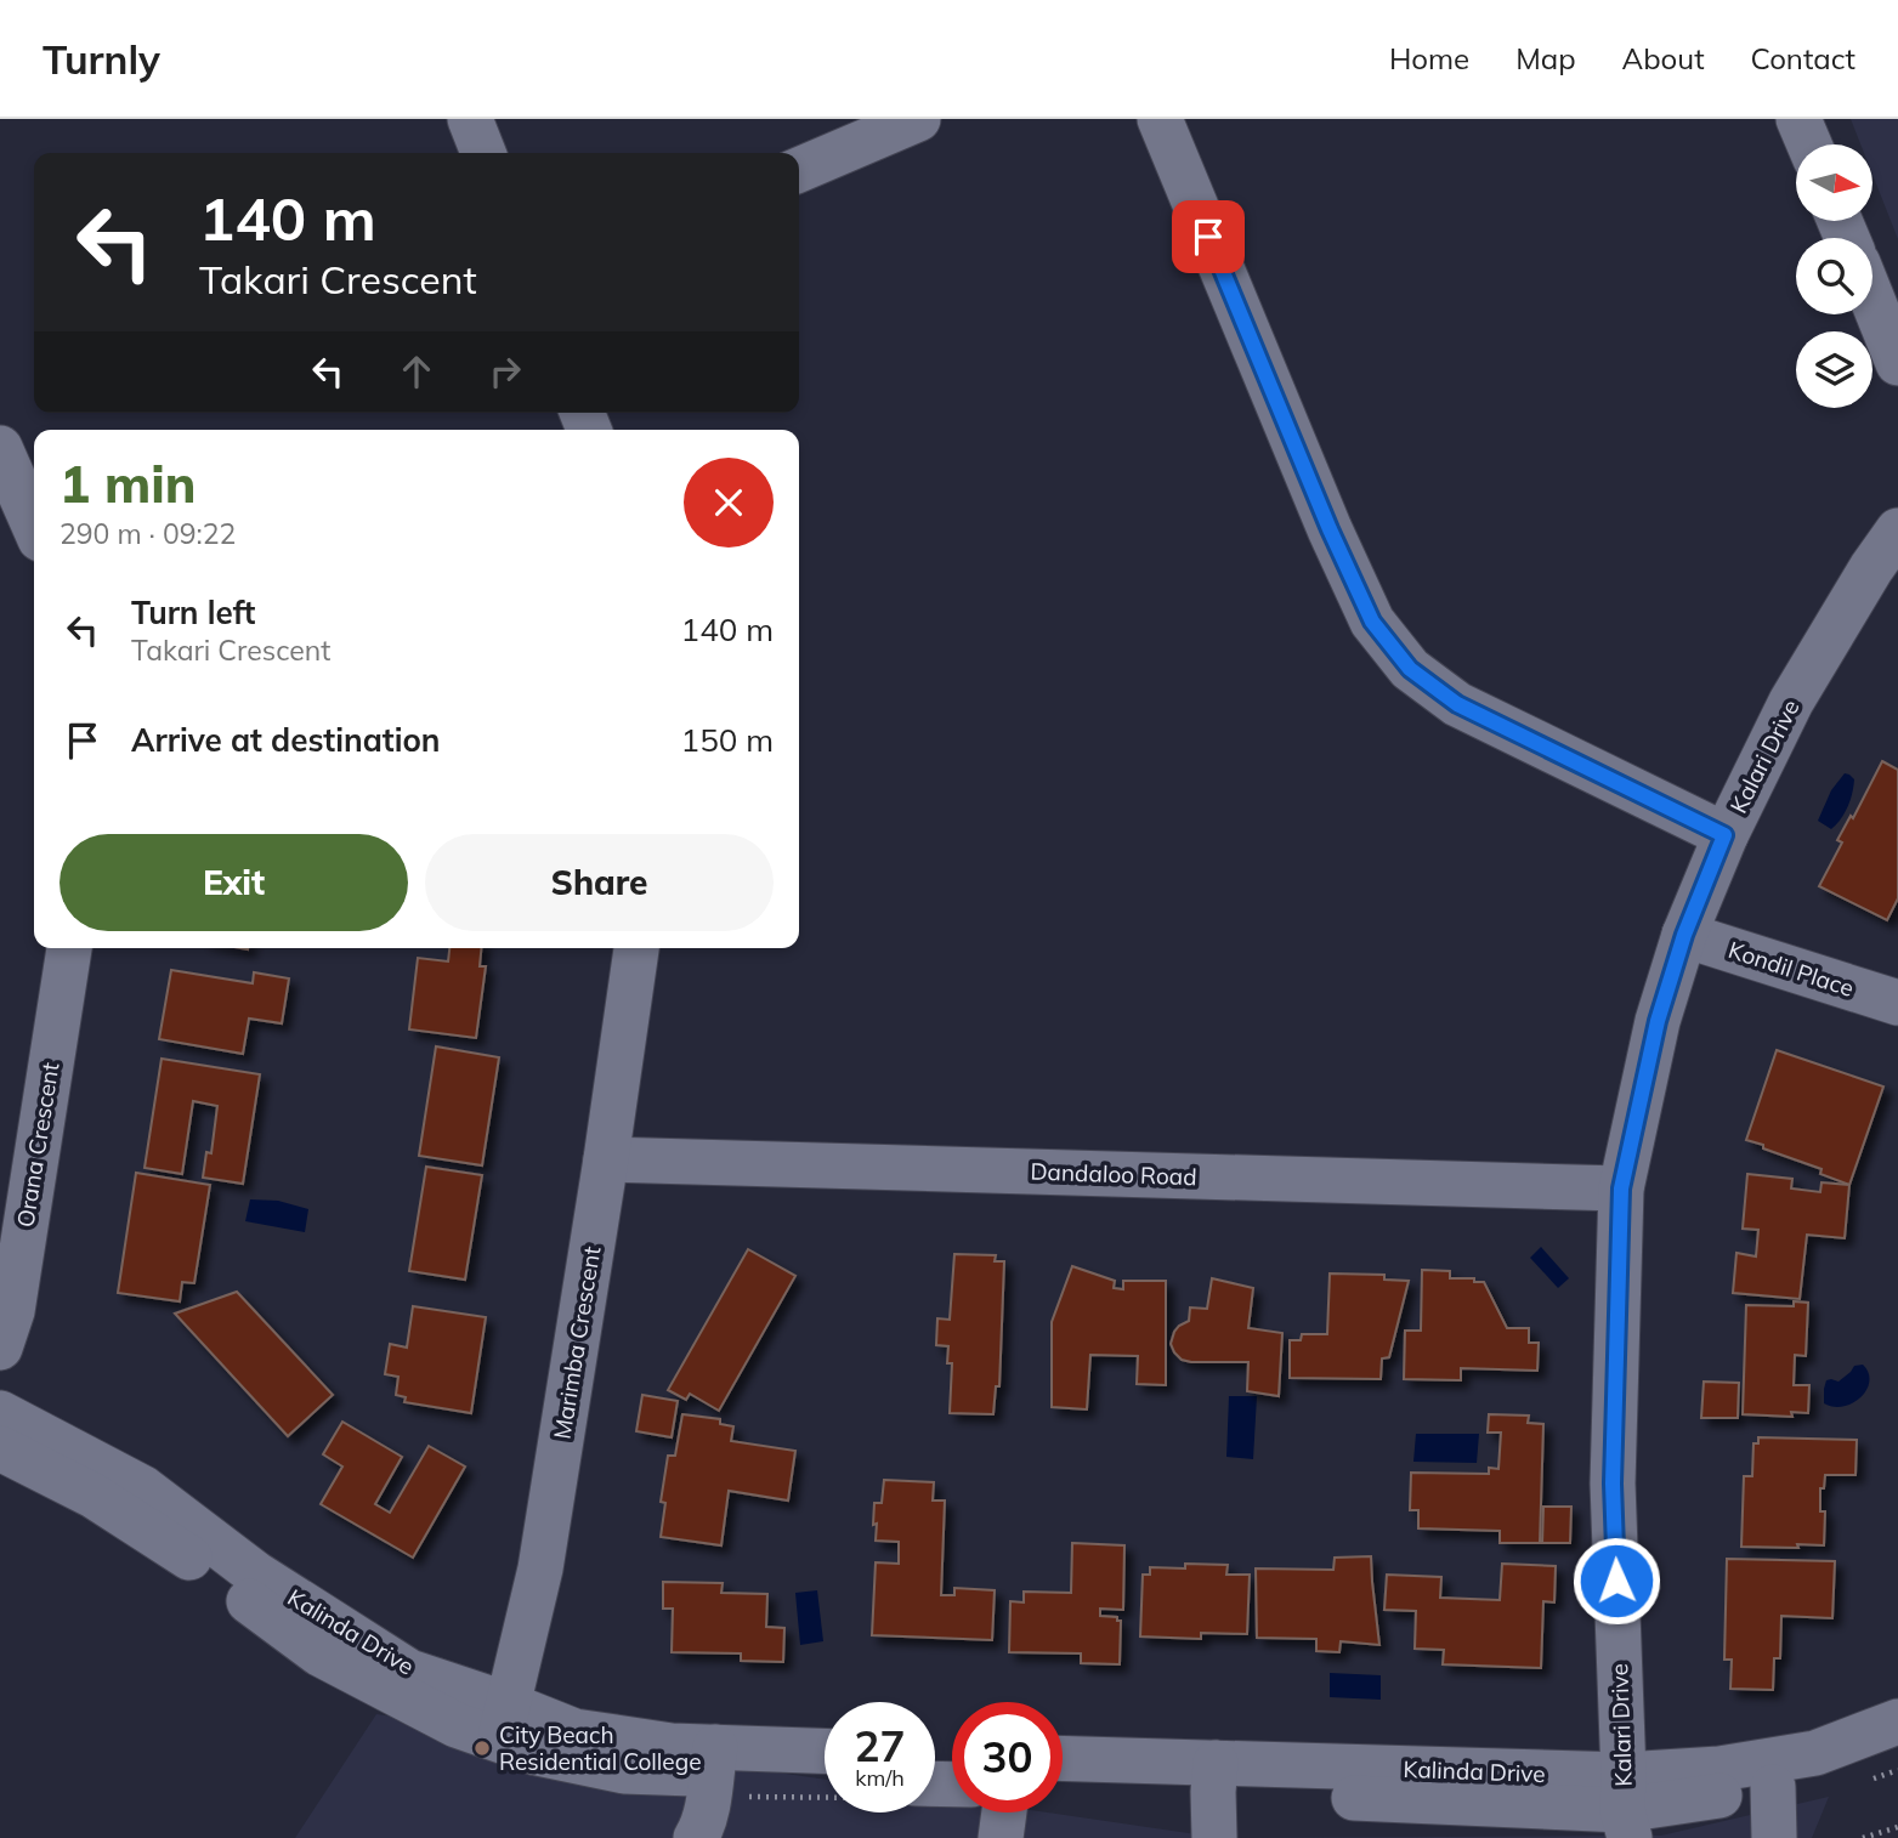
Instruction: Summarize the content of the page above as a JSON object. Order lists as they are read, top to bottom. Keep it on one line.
{"streets":{"street":["Kalari Drive","Kondil Place","Orana Crescent","Dandaloo Road","Marimba Crescent","Kalinda Drive"]},"crossings":[["Kalari Drive","Kondil Place"],["Kalari Drive","Dandaloo Road"],["Kalari Drive","Kalinda Drive"],["Dandaloo Road","Marimba Crescent"],["Marimba Crescent","Kalinda Drive"]],"places":["City Beach Residential College"],"north":"right","page":{"header":"Turnly","nav":["Home","Map","About","Contact"],"turn":["140 m","Takari Crescent"],"heading":["1 min","290 m · 09:22"],"list":[{"name":"Turn left","note":"Takari Crescent","value":"140 m"},{"name":"Arrive at destination","value":"150 m"}],"buttons":["Exit","Share"],"speed":"27 km/h","limit":"30"}}
